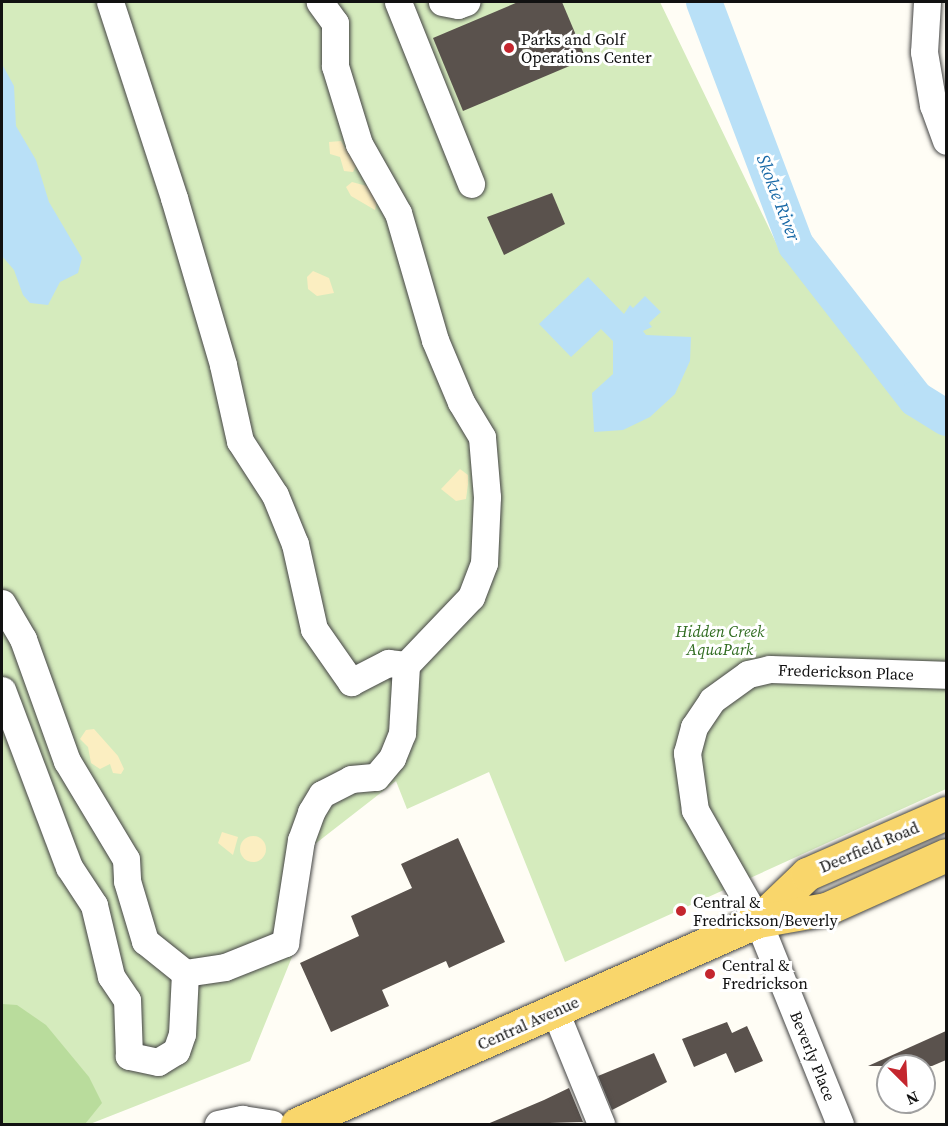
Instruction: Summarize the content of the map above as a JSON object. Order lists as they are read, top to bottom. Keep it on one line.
{"streets":{"main road":["Deerfield Road","Central Avenue"],"street":["Frederickson Place","Beverly Place"]},"crossings":[["Frederickson Place","Deerfield Road"],["Frederickson Place","Central Avenue"],["Frederickson Place","Beverly Place"],["Deerfield Road","Central Avenue"],["Deerfield Road","Beverly Place"],["Central Avenue","Beverly Place"]],"water":["Skokie River"],"parks":["Hidden Creek AquaPark"],"places":["Parks and Golf Operations Center","Central & Fredrickson/Beverly","Central & Fredrickson"],"north":"bottom right"}
